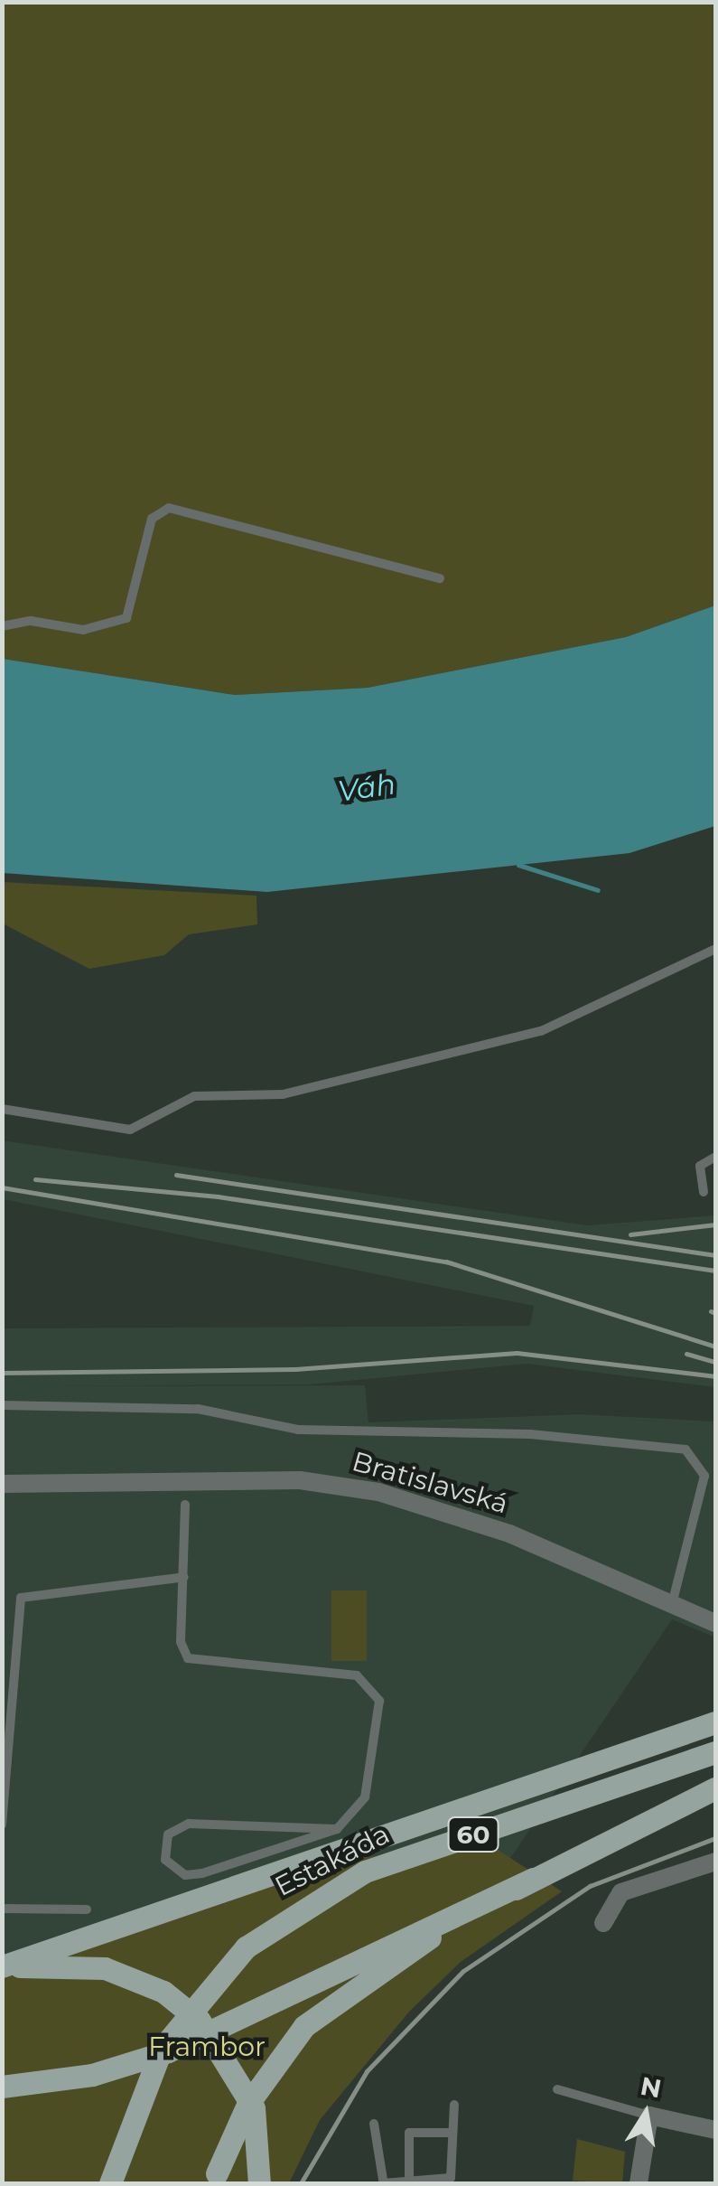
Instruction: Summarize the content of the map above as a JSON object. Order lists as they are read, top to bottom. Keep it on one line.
{"streets":{"main road":["60","Estakáda"],"street":["Bratislavská"]},"water":["Váh"],"parks":["Frambor"],"north":"top"}
